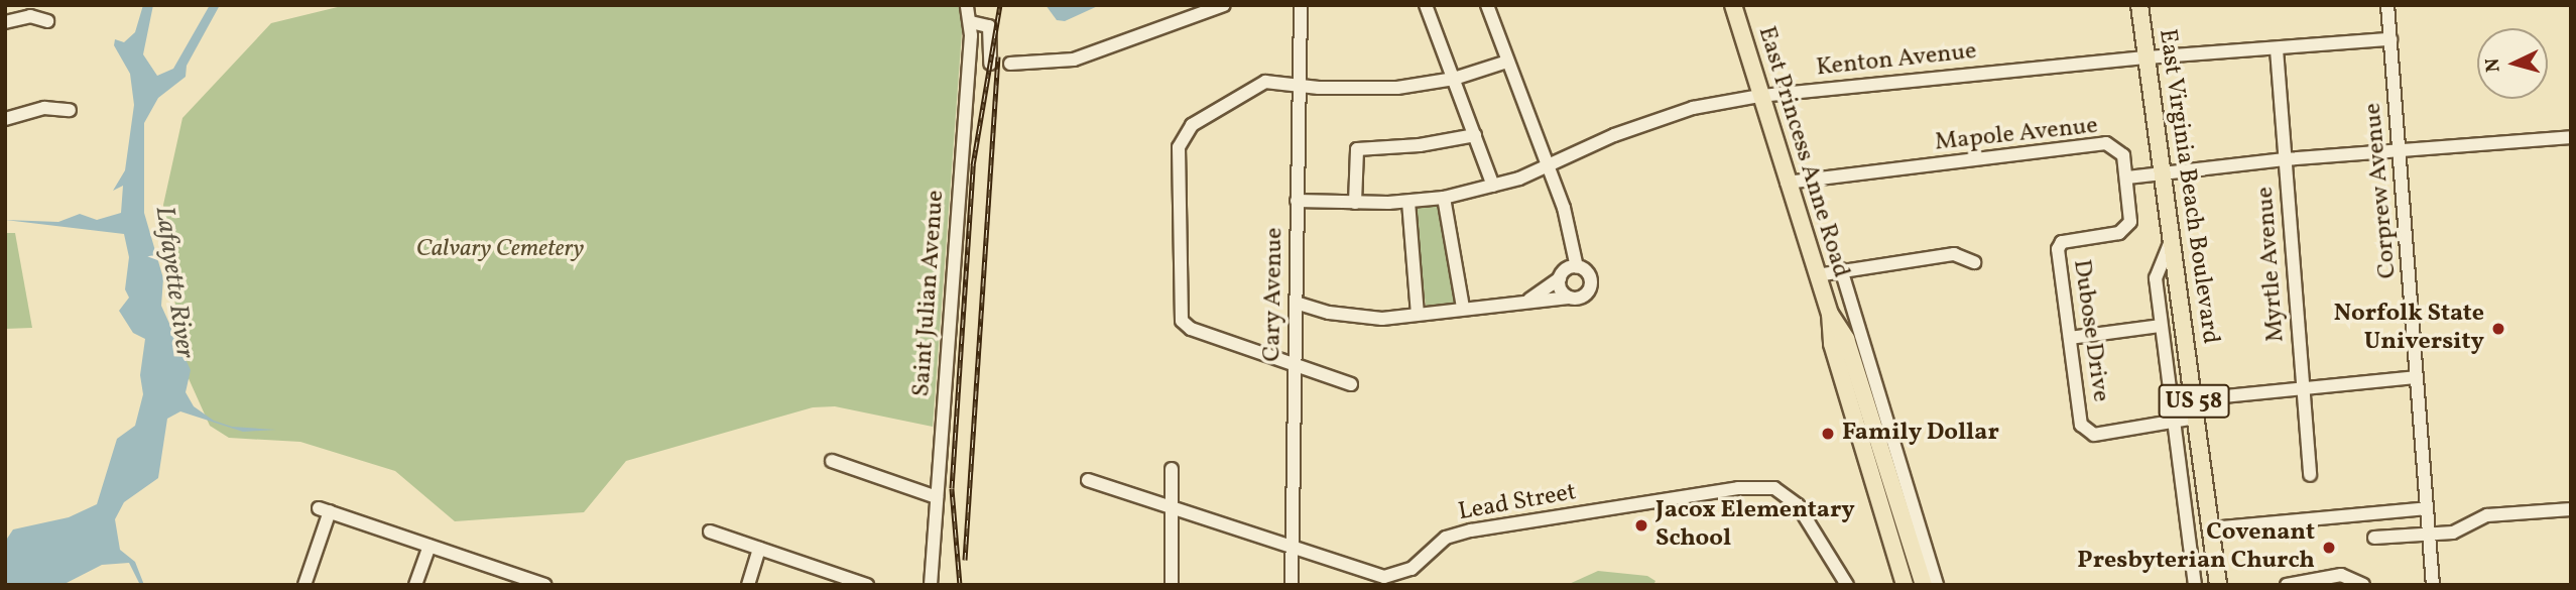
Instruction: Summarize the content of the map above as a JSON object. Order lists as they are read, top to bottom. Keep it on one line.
{"streets":{"main road":["East Princess Anne Road","East Virginia Beach Boulevard","US 58"],"street":["Kenton Avenue","Mapole Avenue","Corprew Avenue","Myrtle Avenue","Saint Julian Avenue","Cary Avenue","Dubose Drive","Lead Street"]},"crossings":[["Kenton Avenue","East Princess Anne Road"],["Kenton Avenue","East Virginia Beach Boulevard"],["Kenton Avenue","Corprew Avenue"],["Kenton Avenue","Myrtle Avenue"],["Kenton Avenue","Cary Avenue"],["Mapole Avenue","East Princess Anne Road"],["Mapole Avenue","Dubose Drive"],["East Virginia Beach Boulevard","Dubose Drive"],["Cary Avenue","Lead Street"]],"water":["Lafayette River"],"parks":["Calvary Cemetery"],"places":["Norfolk State University","Family Dollar","Jacox Elementary School","Covenant Presbyterian Church"],"north":"left"}
